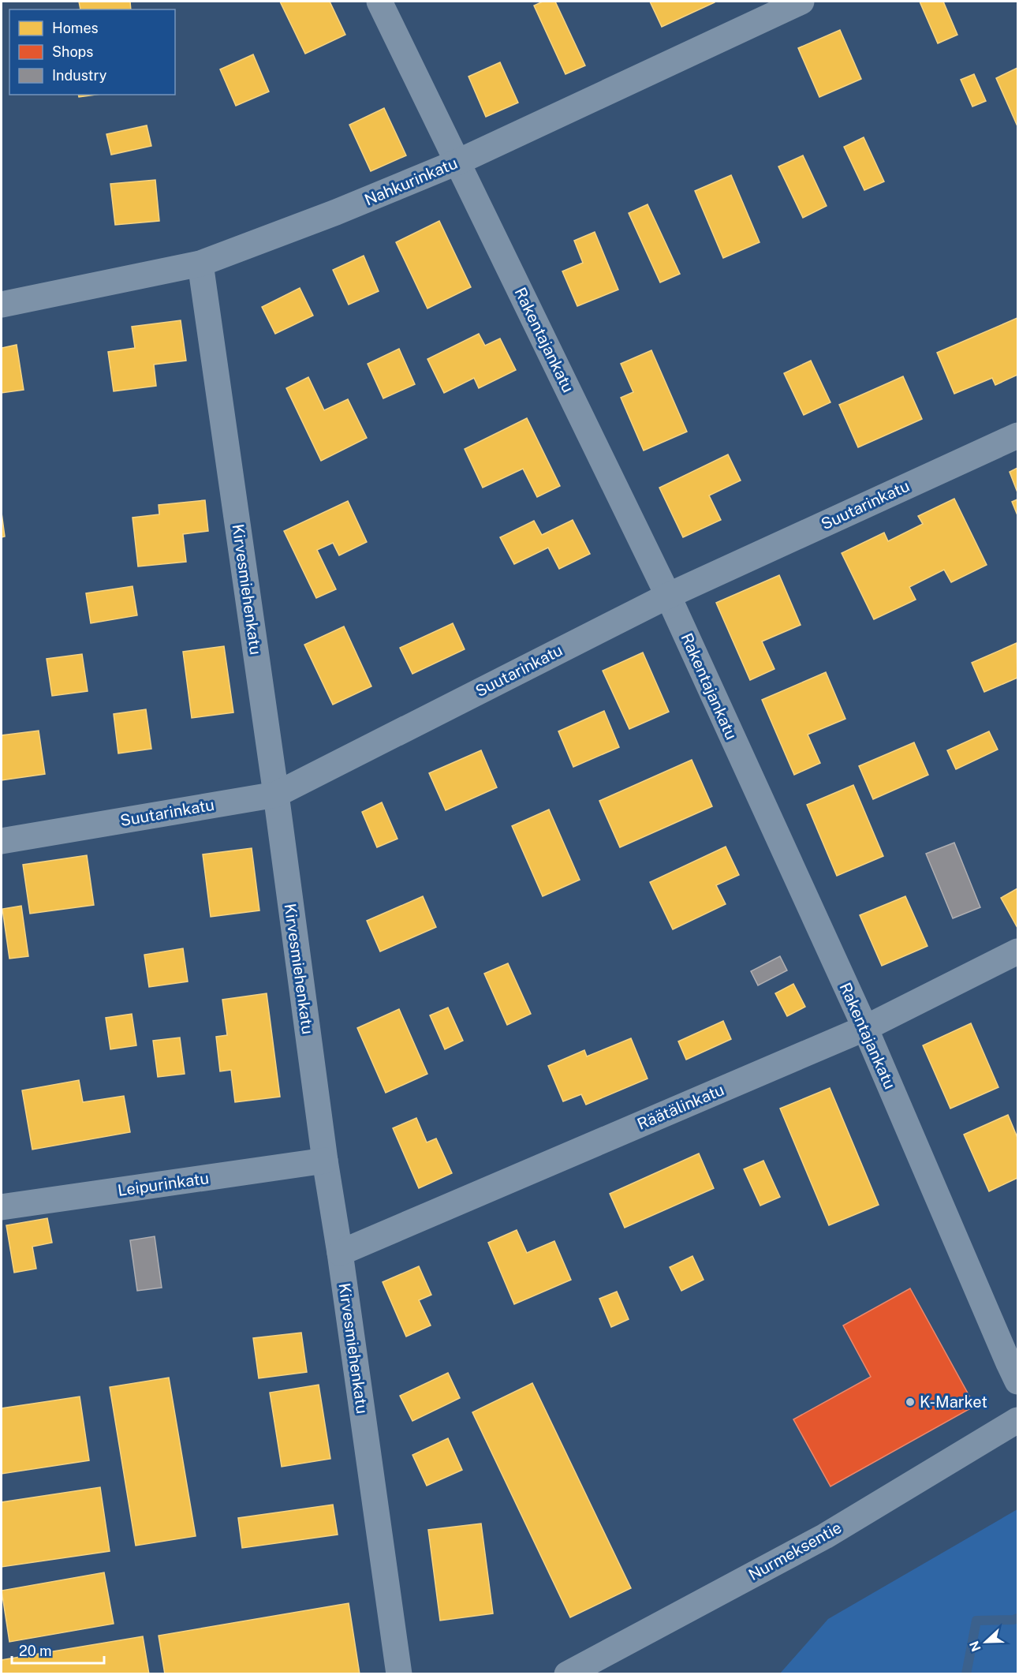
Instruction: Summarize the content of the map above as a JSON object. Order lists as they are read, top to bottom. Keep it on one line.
{"streets":{"street":["Nahkurinkatu","Rakentajankatu","Suutarinkatu","Kirvesmiehenkatu","Räätälinkatu","Leipurinkatu","Nurmeksentie"]},"crossings":[["Nahkurinkatu","Rakentajankatu"],["Nahkurinkatu","Kirvesmiehenkatu"],["Rakentajankatu","Suutarinkatu"],["Rakentajankatu","Räätälinkatu"],["Suutarinkatu","Kirvesmiehenkatu"],["Kirvesmiehenkatu","Räätälinkatu"],["Kirvesmiehenkatu","Leipurinkatu"]],"places":["K-Market"],"legend":["Homes","Shops","Industry"],"scale_bar":"20 m","north":"left"}
